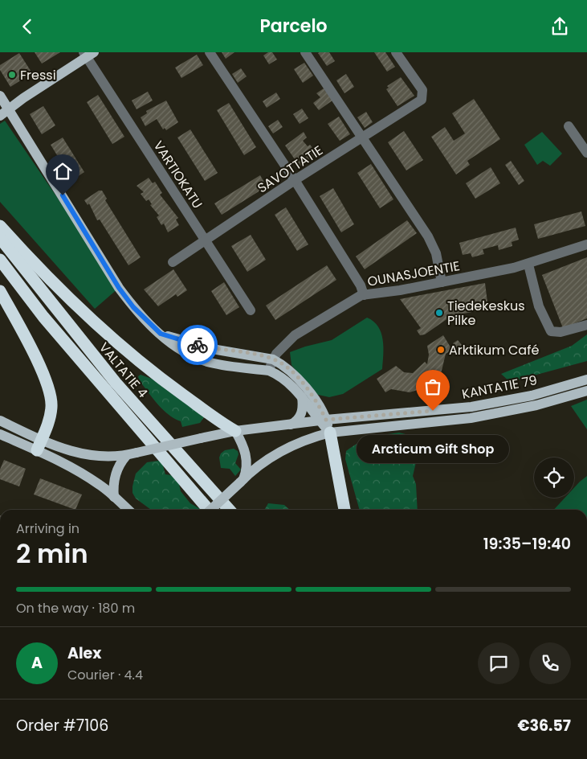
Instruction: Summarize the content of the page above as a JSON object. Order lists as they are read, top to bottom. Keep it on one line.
{"streets":{"highway":["VALTATIE 4"],"main road":["KANTATIE 79"],"street":["SAVOTTATIE","VARTIOKATU","OUNASJOENTIE"]},"crossings":[["SAVOTTATIE","VARTIOKATU"]],"places":["Fressi","Tiedekeskus Pilke","Arktikum Café","Arcticum Gift Shop"],"page":{"header":"Parcelo","bubble":"Arcticum Gift Shop","heading":["2 min","Arriving in","19:35–19:40"],"panel":["Alex","Courier · 4.4","Order #7106","€36.57"],"bar":"On the way · 180 m","round":"A"}}
